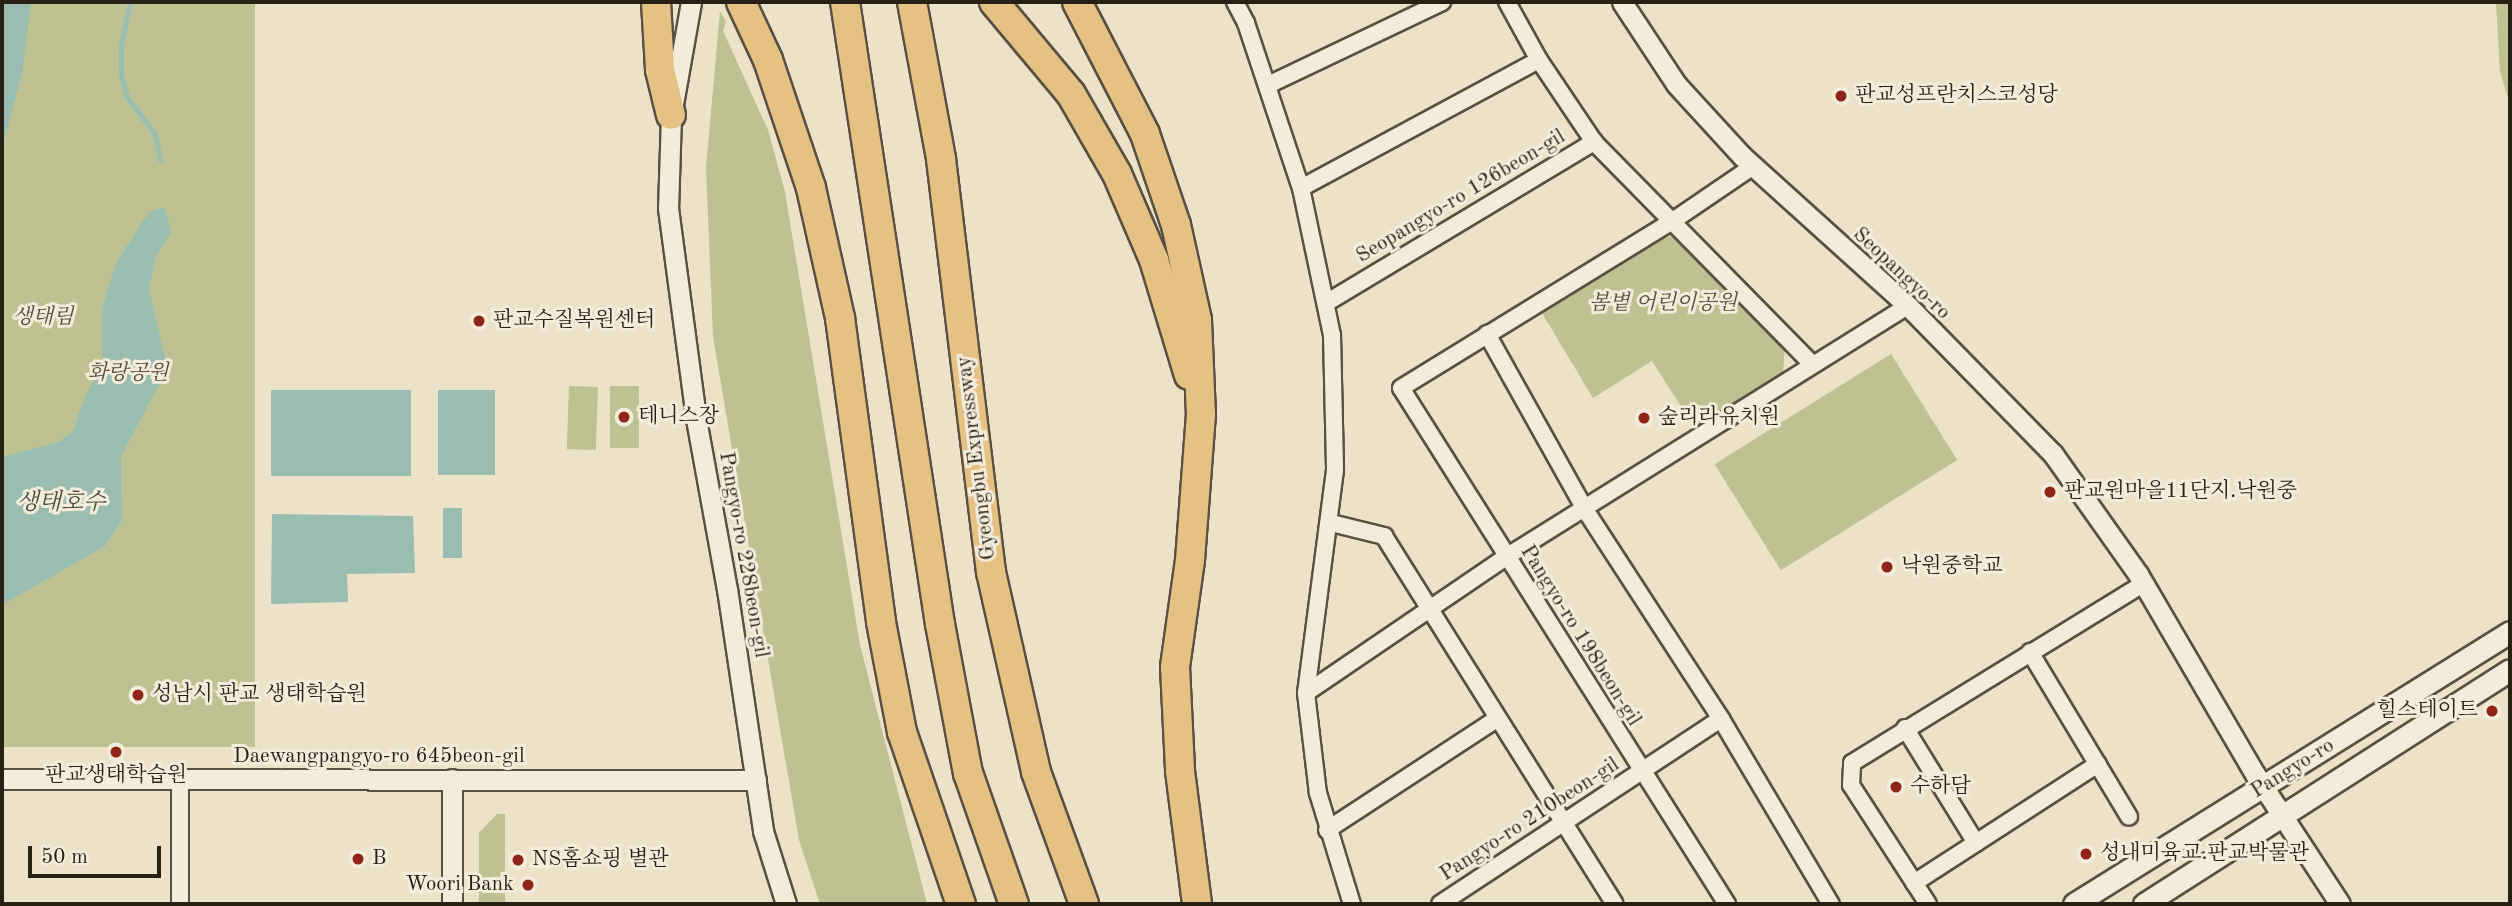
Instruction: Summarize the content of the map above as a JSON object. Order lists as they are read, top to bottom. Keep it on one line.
{"streets":{"highway":["Gyeongbu Expressway"],"main road":["Pangyo-ro"],"street":["Seopangyo-ro 126beon-gil","Seopangyo-ro","Pangyo-ro 228beon-gil","Pangyo-ro 198beon-gil","Daewangpangyo-ro 645beon-gil","Pangyo-ro 210beon-gil"]},"crossings":[["Seopangyo-ro","Pangyo-ro"],["Pangyo-ro 228beon-gil","Daewangpangyo-ro 645beon-gil"],["Pangyo-ro 198beon-gil","Pangyo-ro 210beon-gil"]],"water":["생태호수"],"parks":["봄볕 어린이공원","생태림","화랑공원"],"places":["판교성프란치스코성당","판교수질복원센터","테니스장","숲리라유치원","판교원마을11단지.낙원중","낙원중학교","성남시 판교 생태학습원","힐스테이트","판교생태학습원","수하담","성내미육교.판교박물관","B","NS홈쇼핑 별관","Woori Bank"],"scale_bar":"50 m"}
